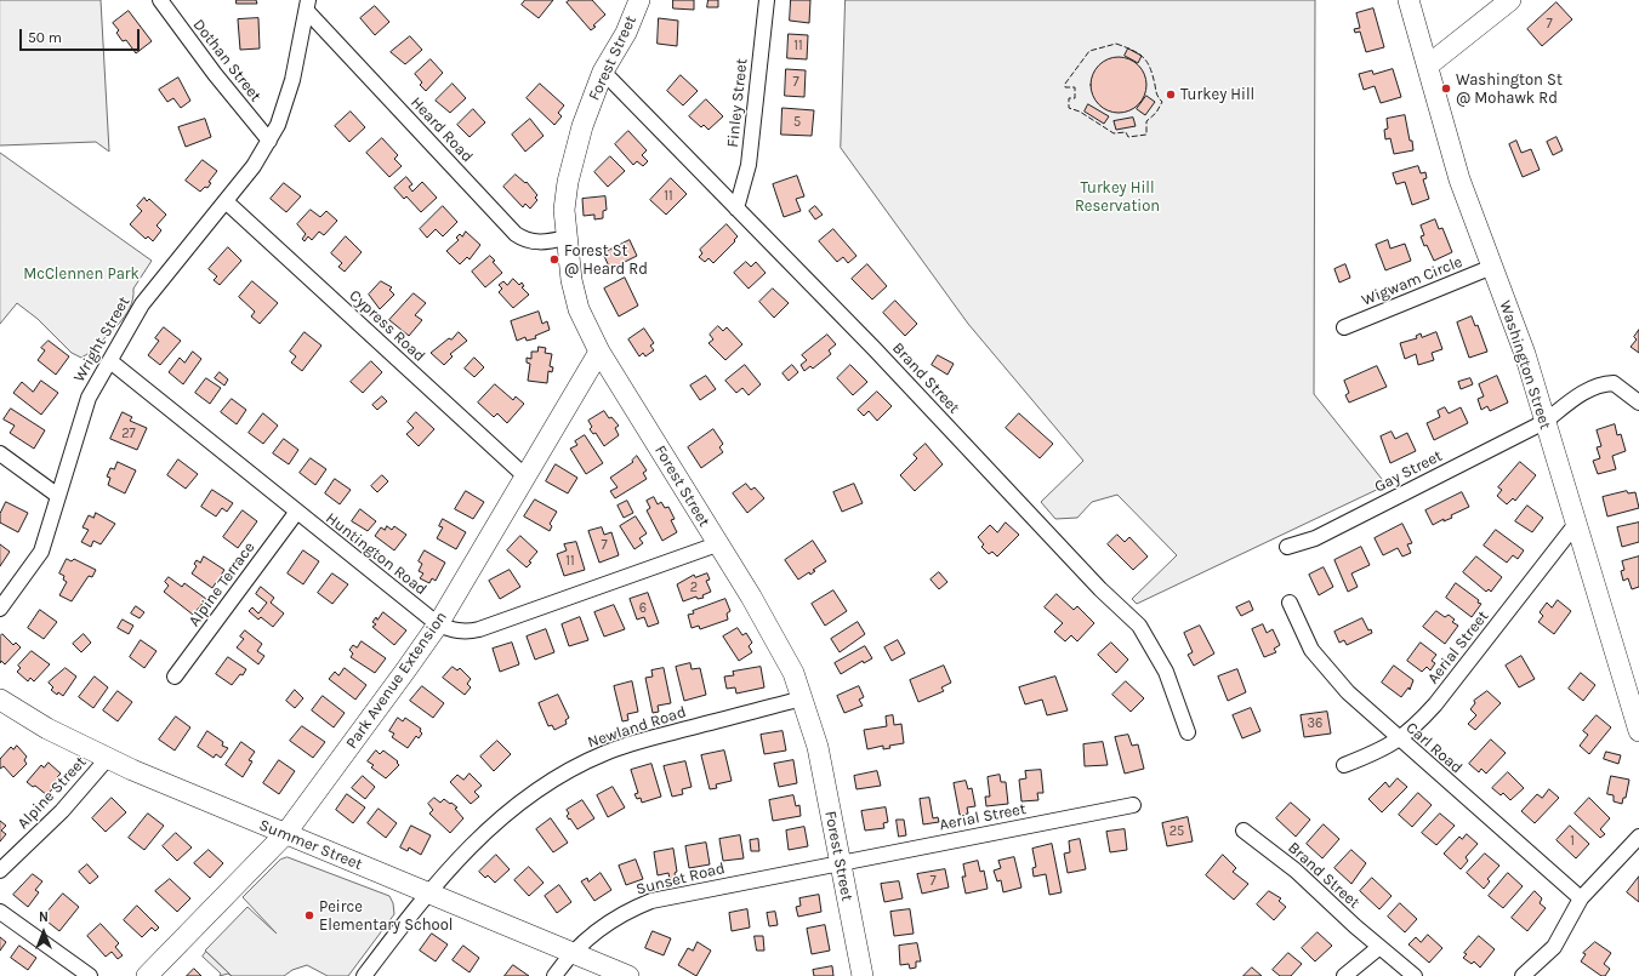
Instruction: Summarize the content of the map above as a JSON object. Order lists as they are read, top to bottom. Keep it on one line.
{"streets":{"main road":["Forest Street","Washington Street","Park Avenue Extension","Summer Street"],"street":["Dothan Street","Finley Street","Heard Road","Wigwam Circle","Cypress Road","Wright Street","Brand Street","Gay Street","Huntington Road","Alpine Terrace","Aerial Street","Newland Road","Carl Road","Alpine Street","Sunset Road"]},"crossings":[["Forest Street","Heard Road"],["Forest Street","Brand Street"],["Forest Street","Huntington Road"],["Forest Street","Aerial Street"],["Forest Street","Park Avenue Extension"],["Forest Street","Newland Road"],["Forest Street","Sunset Road"],["Dothan Street","Wright Street"],["Finley Street","Brand Street"],["Heard Road","Wright Street"],["Wigwam Circle","Washington Street"],["Cypress Road","Wright Street"],["Cypress Road","Park Avenue Extension"],["Wright Street","Huntington Road"],["Washington Street","Gay Street"],["Washington Street","Aerial Street"],["Huntington Road","Alpine Terrace"],["Huntington Road","Park Avenue Extension"],["Aerial Street","Carl Road"],["Aerial Street","Sunset Road"],["Park Avenue Extension","Summer Street"],["Newland Road","Summer Street"],["Alpine Street","Summer Street"],["Summer Street","Sunset Road"]],"parks":["Turkey Hill Reservation","McClennen Park"],"places":["Washington St @ Mohawk Rd","Turkey Hill","Forest St @ Heard Rd","Peirce Elementary School"],"house_numbers":["7","11","7","5","11","27","7","11","2","6","36","25","1","7"],"scale_bar":"50 m","north":"top"}
